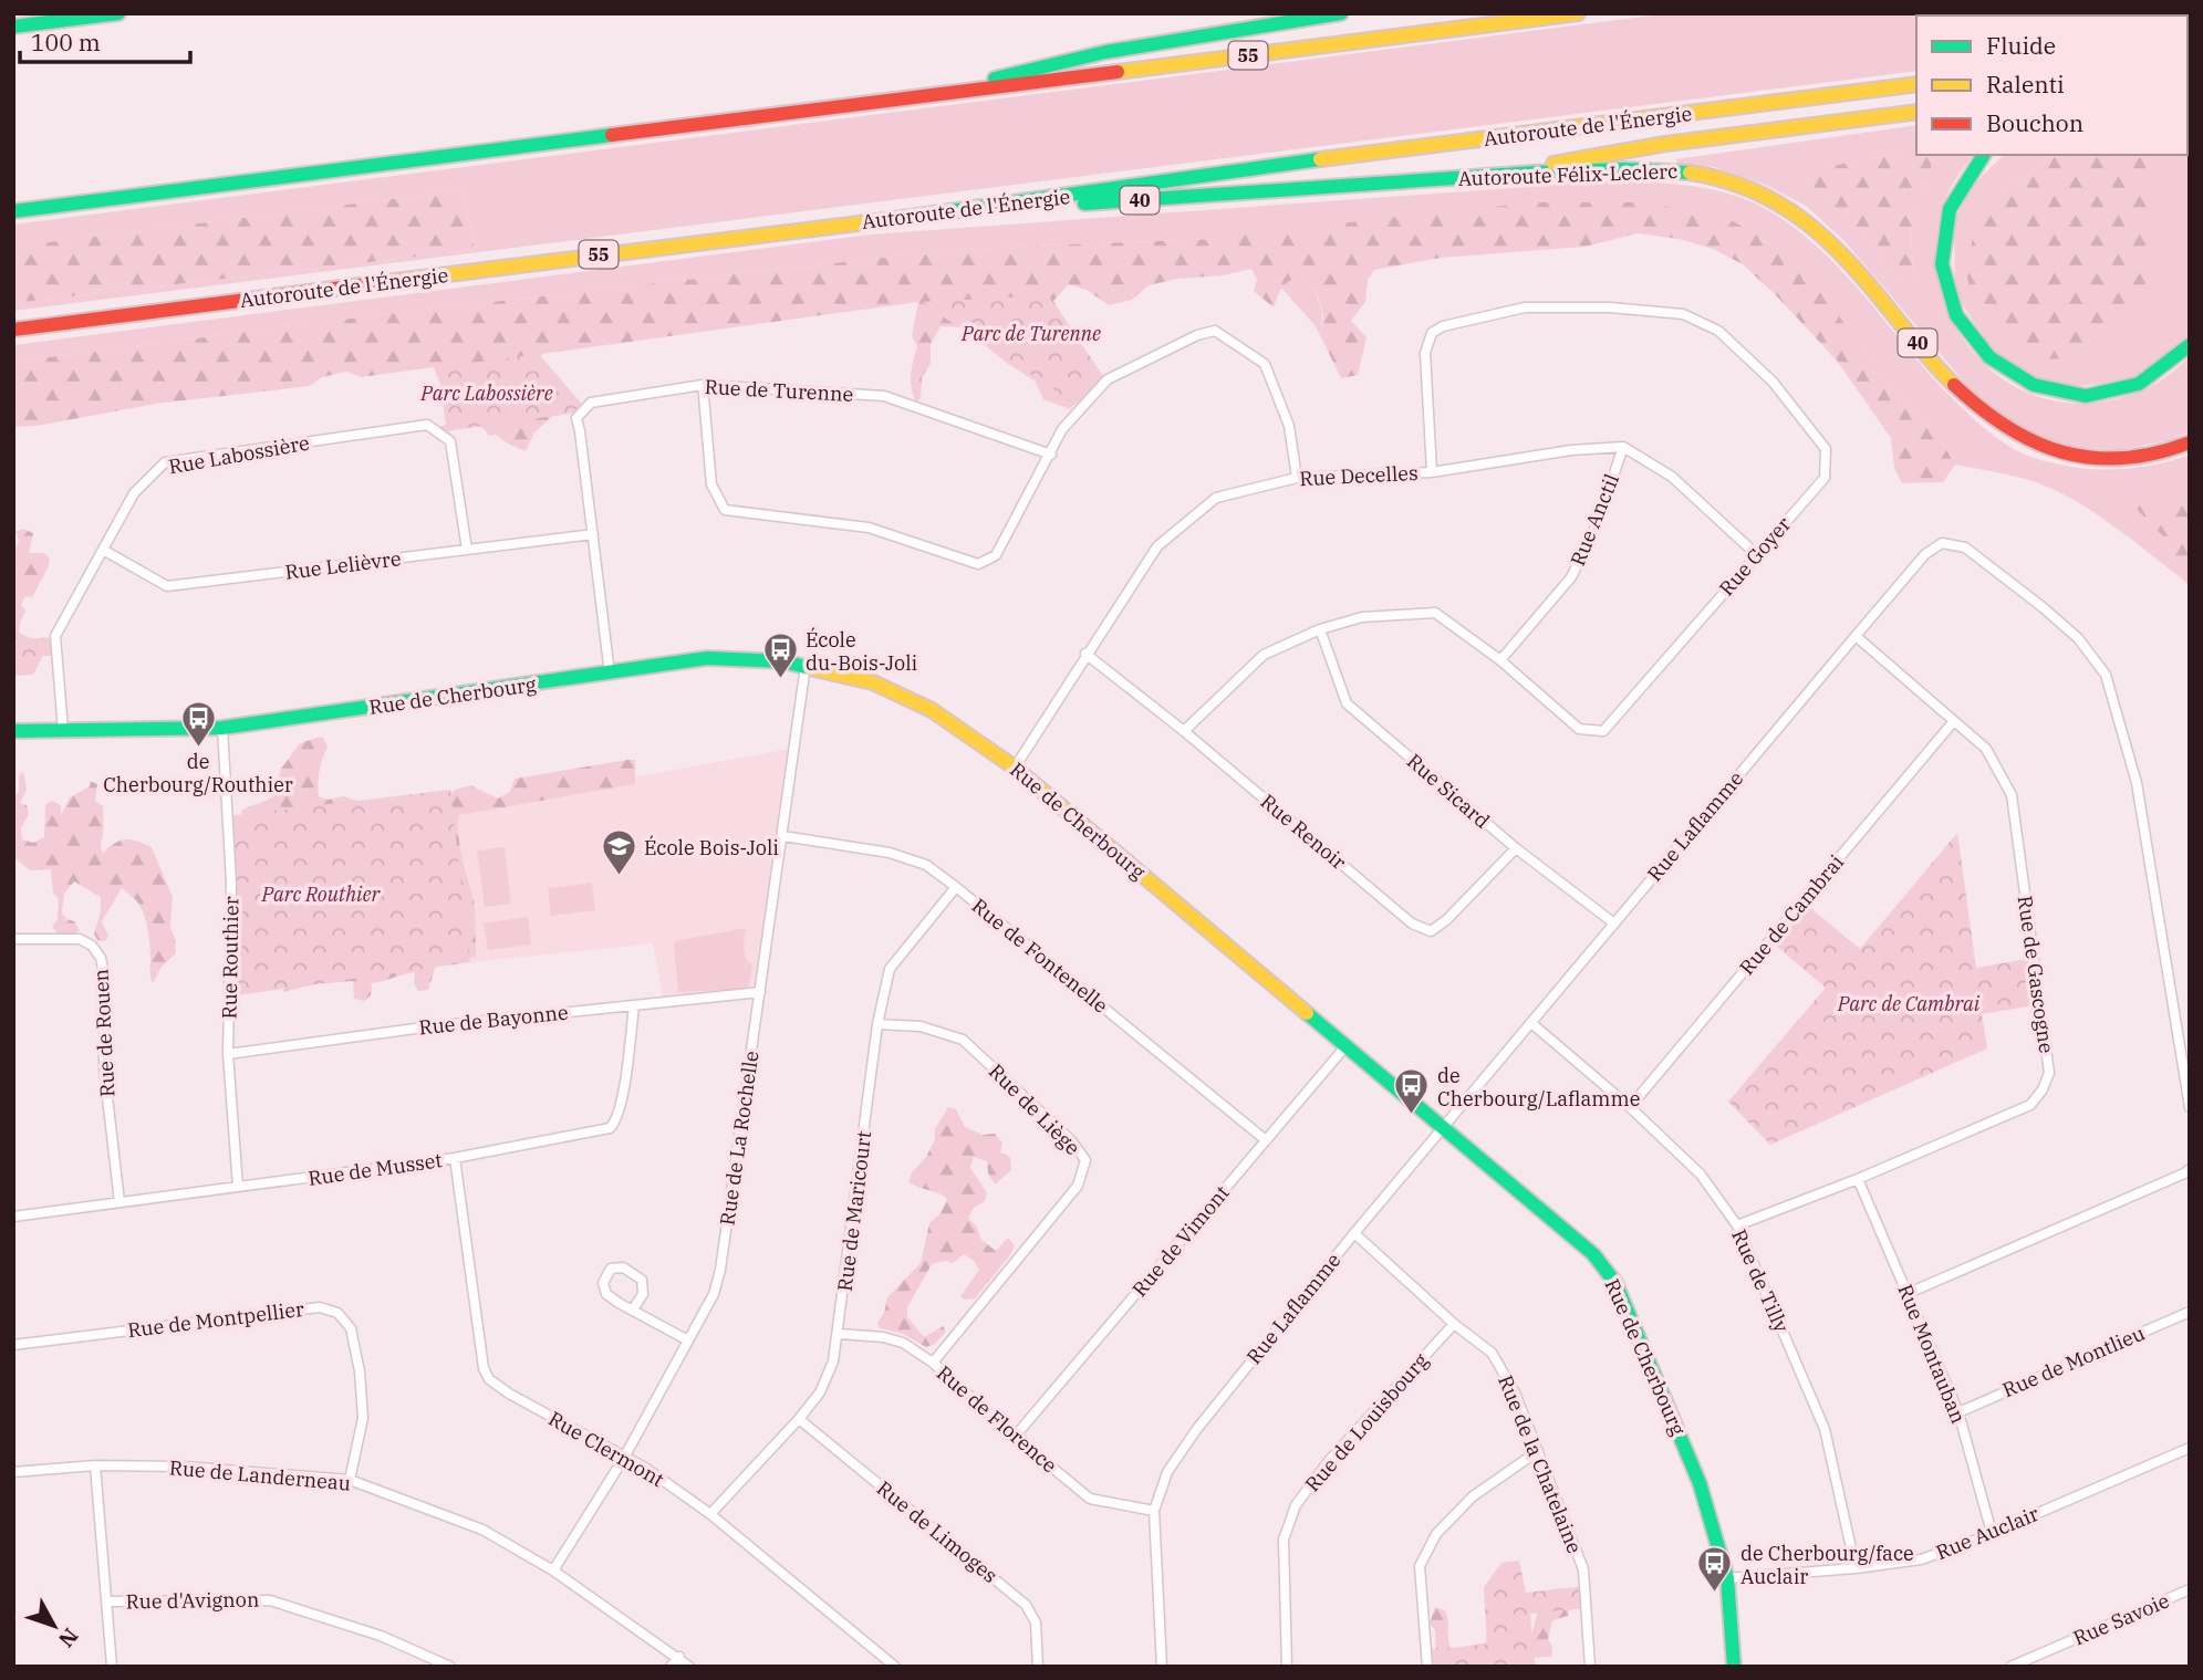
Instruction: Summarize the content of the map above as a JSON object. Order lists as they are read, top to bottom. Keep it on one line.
{"streets":{"main road":["55","Autoroute de l'Énergie","Autoroute Félix-Leclerc","40","Rue de Cherbourg"],"street":["Rue de Turenne","Rue Labossière","Rue Decelles","Rue Anctil","Rue Goyer","Rue Lelièvre","Rue Sicard","Rue Laflamme","Rue Renoir","Rue de Cambrai","Rue de Fontenelle","Rue Routhier","Rue de Gascogne","Rue de Bayonne","Rue de Rouen","Rue de Liège","Rue de La Rochelle","Rue de Musset","Rue de Maricourt","Rue de Vimont","Rue de Tilly","Rue de Montpellier","Rue Montauban","Rue de Montlieu","Rue de Florence","Rue de Louisbourg","Rue Clermont","Rue de la Chatelaine","Rue de Landerneau","Rue de Limoges","Rue Auclair","Rue d'Avignon","Rue Savoie"]},"crossings":[["Autoroute de l'Énergie","Autoroute Félix-Leclerc"],["Rue de Turenne","Rue Lelièvre"],["Rue de Turenne","Rue de Cherbourg"],["Rue Labossière","Rue Lelièvre"],["Rue Labossière","Rue de Cherbourg"],["Rue Decelles","Rue Anctil"],["Rue Decelles","Rue Goyer"],["Rue Decelles","Rue de Cherbourg"],["Rue Decelles","Rue Renoir"],["Rue Anctil","Rue Goyer"],["Rue Goyer","Rue Sicard"],["Rue Goyer","Rue Renoir"],["Rue de Cherbourg","Rue Laflamme"],["Rue de Cherbourg","Rue Routhier"],["Rue de Cherbourg","Rue de La Rochelle"],["Rue de Cherbourg","Rue de Vimont"],["Rue de Cherbourg","Rue Auclair"],["Rue Sicard","Rue Laflamme"],["Rue Sicard","Rue Renoir"],["Rue Laflamme","Rue de Gascogne"],["Rue Laflamme","Rue de Tilly"],["Rue Laflamme","Rue de Florence"],["Rue Laflamme","Rue de la Chatelaine"],["Rue de Cambrai","Rue de Gascogne"],["Rue de Cambrai","Rue de Tilly"],["Rue de Fontenelle","Rue de La Rochelle"],["Rue de Fontenelle","Rue de Maricourt"],["Rue de Fontenelle","Rue de Vimont"],["Rue Routhier","Rue de Bayonne"],["Rue Routhier","Rue de Musset"],["Rue de Gascogne","Rue de Tilly"],["Rue de Gascogne","Rue Montauban"],["Rue de Bayonne","Rue de La Rochelle"],["Rue de Bayonne","Rue de Musset"],["Rue de Rouen","Rue de Musset"],["Rue de Liège","Rue de Maricourt"],["Rue de Liège","Rue de Florence"],["Rue de La Rochelle","Rue Clermont"],["Rue de La Rochelle","Rue de Landerneau"],["Rue de Musset","Rue Clermont"],["Rue de Maricourt","Rue de Florence"],["Rue de Maricourt","Rue Clermont"],["Rue de Maricourt","Rue de Limoges"],["Rue de Vimont","Rue de Florence"],["Rue de Tilly","Rue Auclair"],["Rue de Montpellier","Rue de Landerneau"],["Rue Montauban","Rue de Montlieu"],["Rue Montauban","Rue Auclair"],["Rue de Louisbourg","Rue de la Chatelaine"]],"parks":["Parc de Turenne","Parc Labossière","Parc Routhier","Parc de Cambrai"],"places":{"bus stop":["École du-Bois-Joli","de Cherbourg/Routhier","de Cherbourg/Laflamme","de Cherbourg/face Auclair"],"school or university":["École Bois-Joli"]},"legend":["Fluide","Ralenti","Bouchon"],"scale_bar":"100 m","north":"bottom right"}
